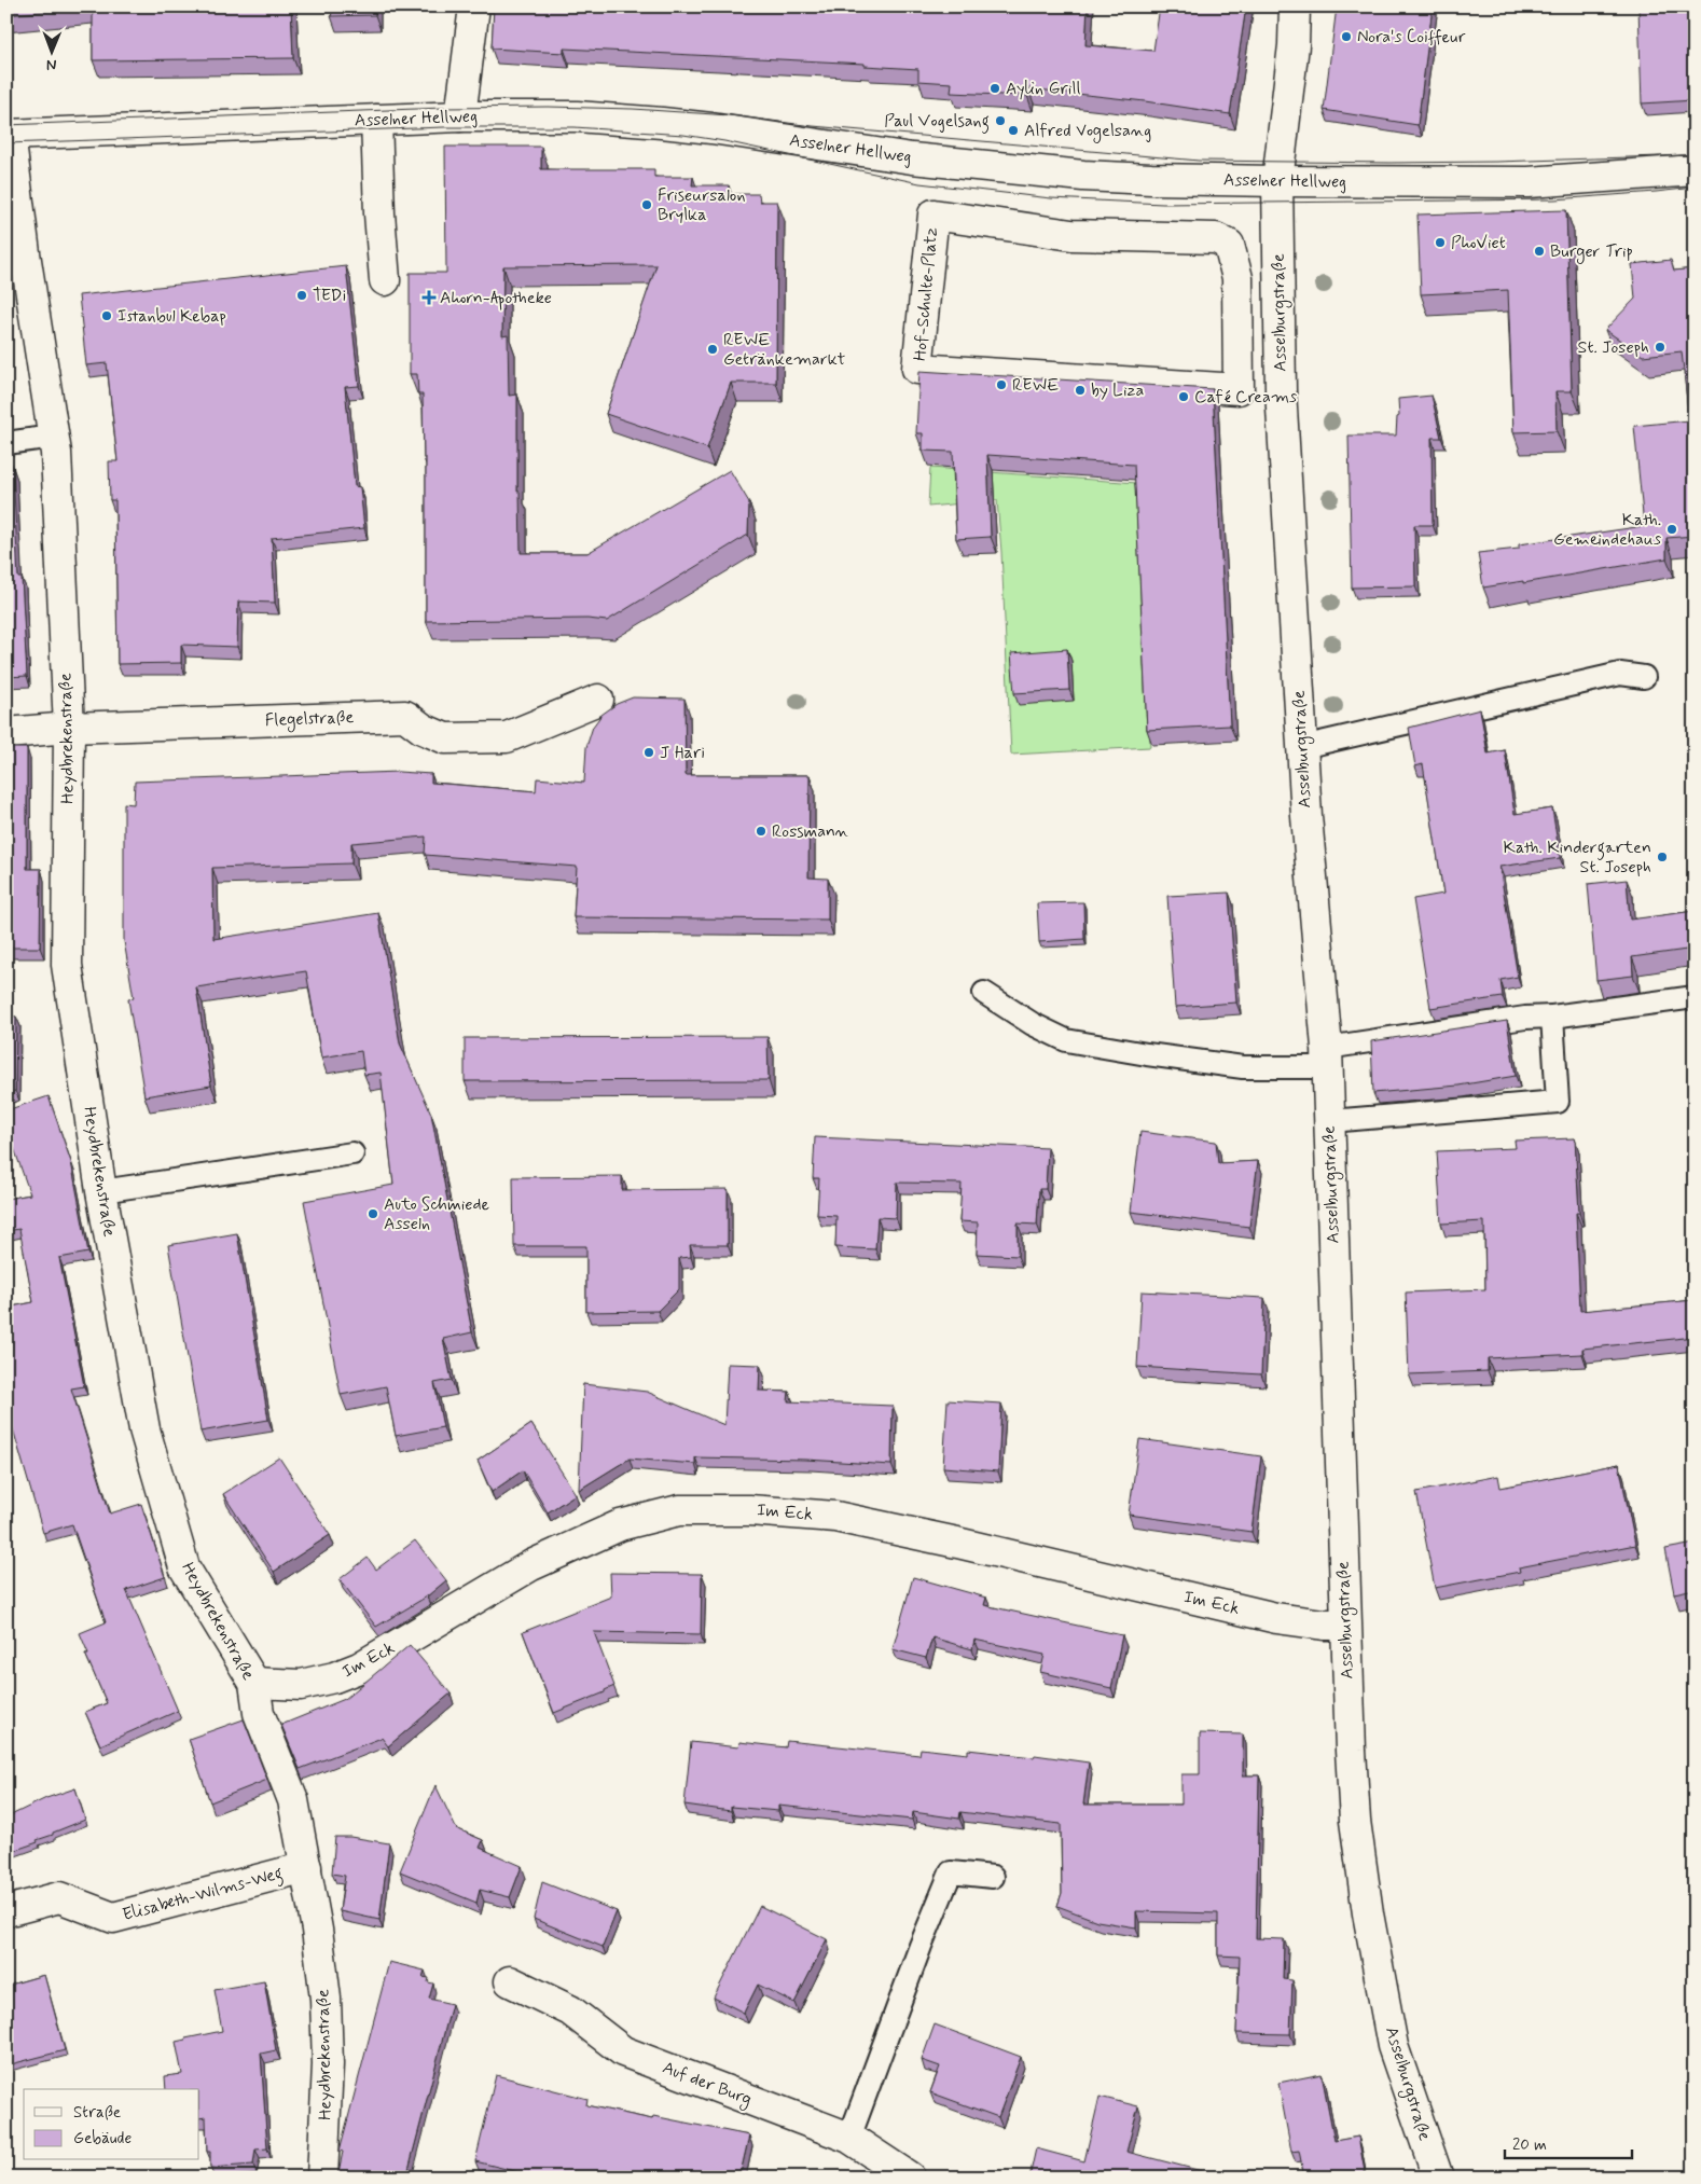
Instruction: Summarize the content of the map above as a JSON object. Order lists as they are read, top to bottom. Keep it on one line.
{"streets":{"street":["Asselner Hellweg","Hof-Schulte-Platz","Asselburgstraße","Flegelstraße","Heydbrekenstraße","Im Eck","Elisabeth-Wilms-Weg","Auf der Burg"]},"crossings":[["Asselner Hellweg","Asselburgstraße"],["Asselner Hellweg","Heydbrekenstraße"],["Asselburgstraße","Im Eck"],["Flegelstraße","Heydbrekenstraße"],["Heydbrekenstraße","Im Eck"],["Heydbrekenstraße","Elisabeth-Wilms-Weg"]],"places":{"other":["Nora's Coiffeur","Aylin Grill","Paul Vogelsang","Alfred Vogelsang","Friseursalon Brylka","PhoViet","Burger Trip","TEDi","Istanbul Kebap","St. Joseph","REWE Getränkemarkt","REWE","by Liza","Café Creams","Kath. Gemeindehaus","J Hari","Rossmann","Kath. Kindergarten St. Joseph","Auto Schmiede Asseln"],"health":["Ahorn-Apotheke"]},"legend":["Straße","Gebäude"],"scale_bar":"20 m","north":"bottom"}
